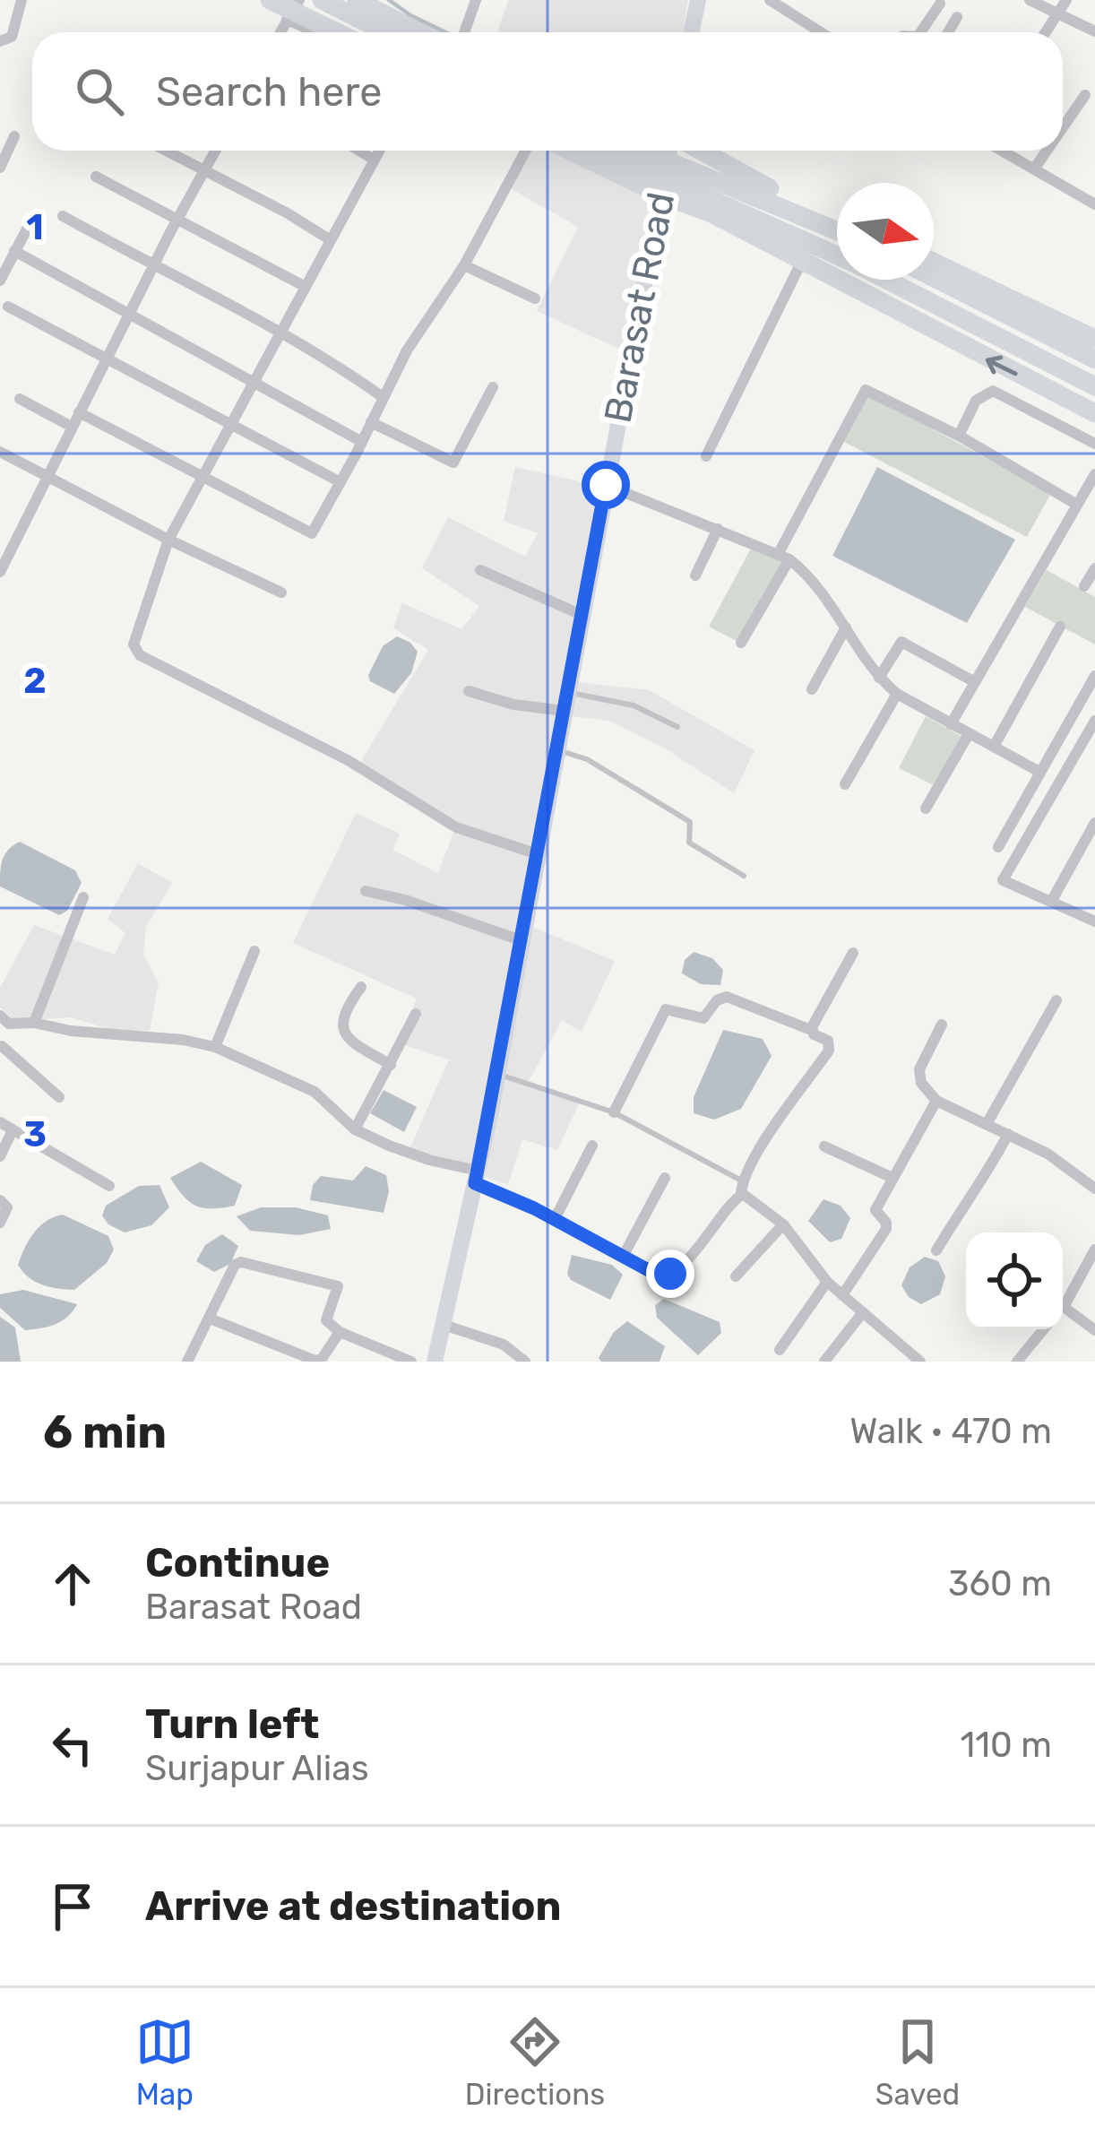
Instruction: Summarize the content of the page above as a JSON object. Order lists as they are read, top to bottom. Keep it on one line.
{"streets":{"main road":["Barasat Road"]},"north":"right","page":{"search":"Search here","heading":["6 min","Walk · 470 m"],"list":[["Continue","Barasat Road","360 m"],["Turn left","Surjapur Alias","110 m"],"Arrive at destination"],"nav":["Map","Directions","Saved"]},"grid":{"rows":["1","2","3"]}}
